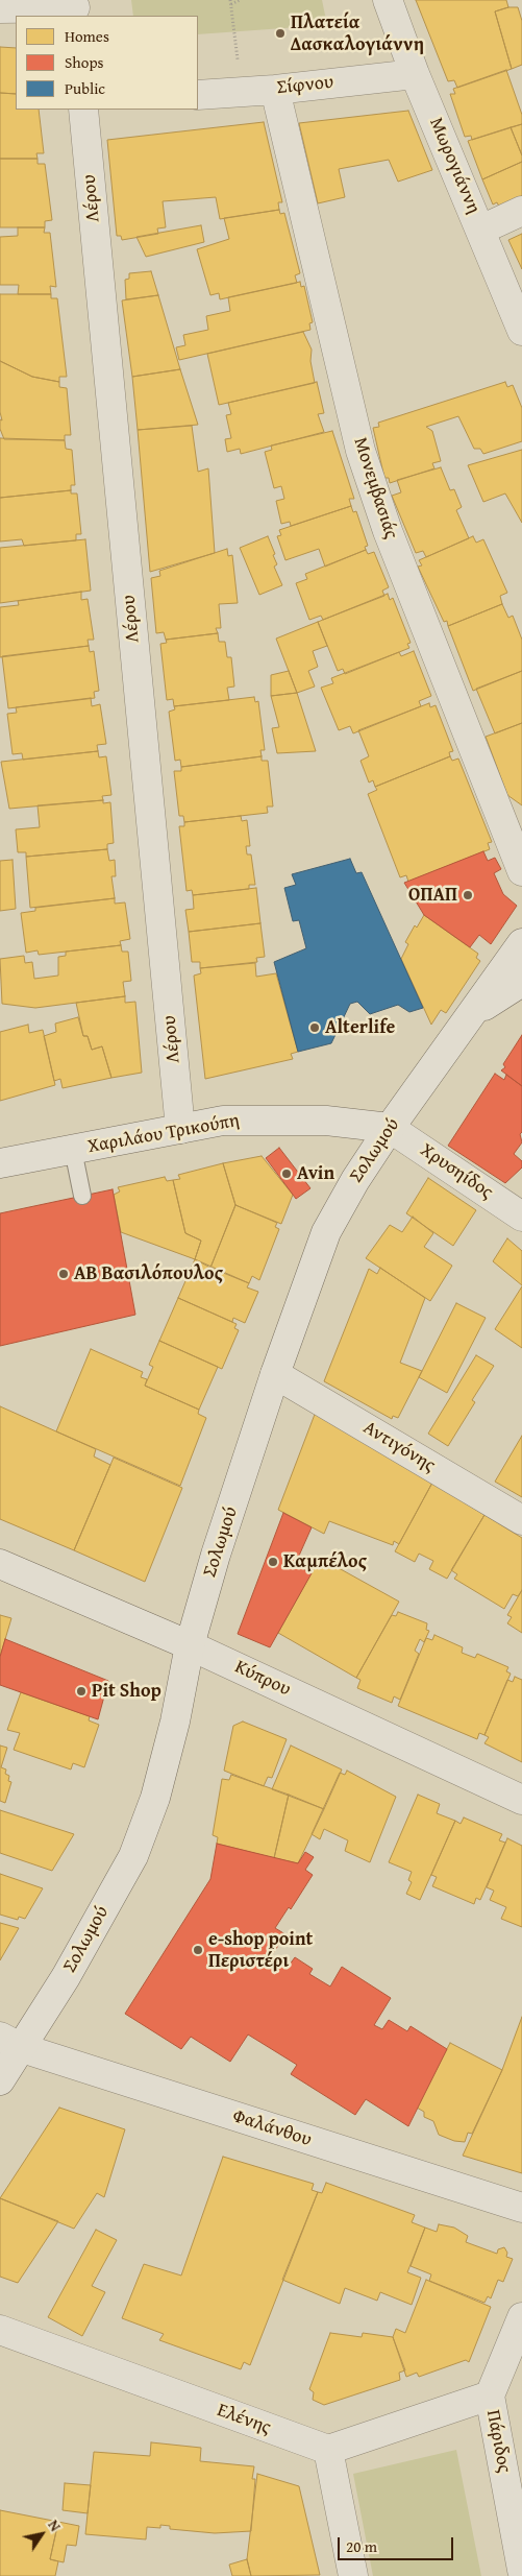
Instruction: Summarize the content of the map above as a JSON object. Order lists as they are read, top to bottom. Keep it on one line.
{"streets":{"street":["Σίφνου","Μωρογιάννη","Λέρου","Μονεμβασιάς","Χαριλάου Τρικούπη","Σολωμού","Χρυσηίδος","Αντιγόνης","Κύπρου","Φαλάνθου","Ελένης","Πάριδος"]},"crossings":[["Σίφνου","Μωρογιάννη"],["Σίφνου","Μονεμβασιάς"],["Λέρου","Χαριλάου Τρικούπη"],["Χαριλάου Τρικούπη","Σολωμού"],["Χαριλάου Τρικούπη","Χρυσηίδος"],["Σολωμού","Χρυσηίδος"],["Σολωμού","Αντιγόνης"],["Σολωμού","Κύπρου"],["Σολωμού","Φαλάνθου"]],"places":["Πλατεία Δασκαλογιάννη","ΟΠΑΠ","Alterlife","Avin","ΑΒ Βασιλόπουλος","Καμπέλος","Pit Shop","e-shop point Περιστέρι"],"legend":["Homes","Shops","Public"],"scale_bar":"20 m","north":"top right"}
